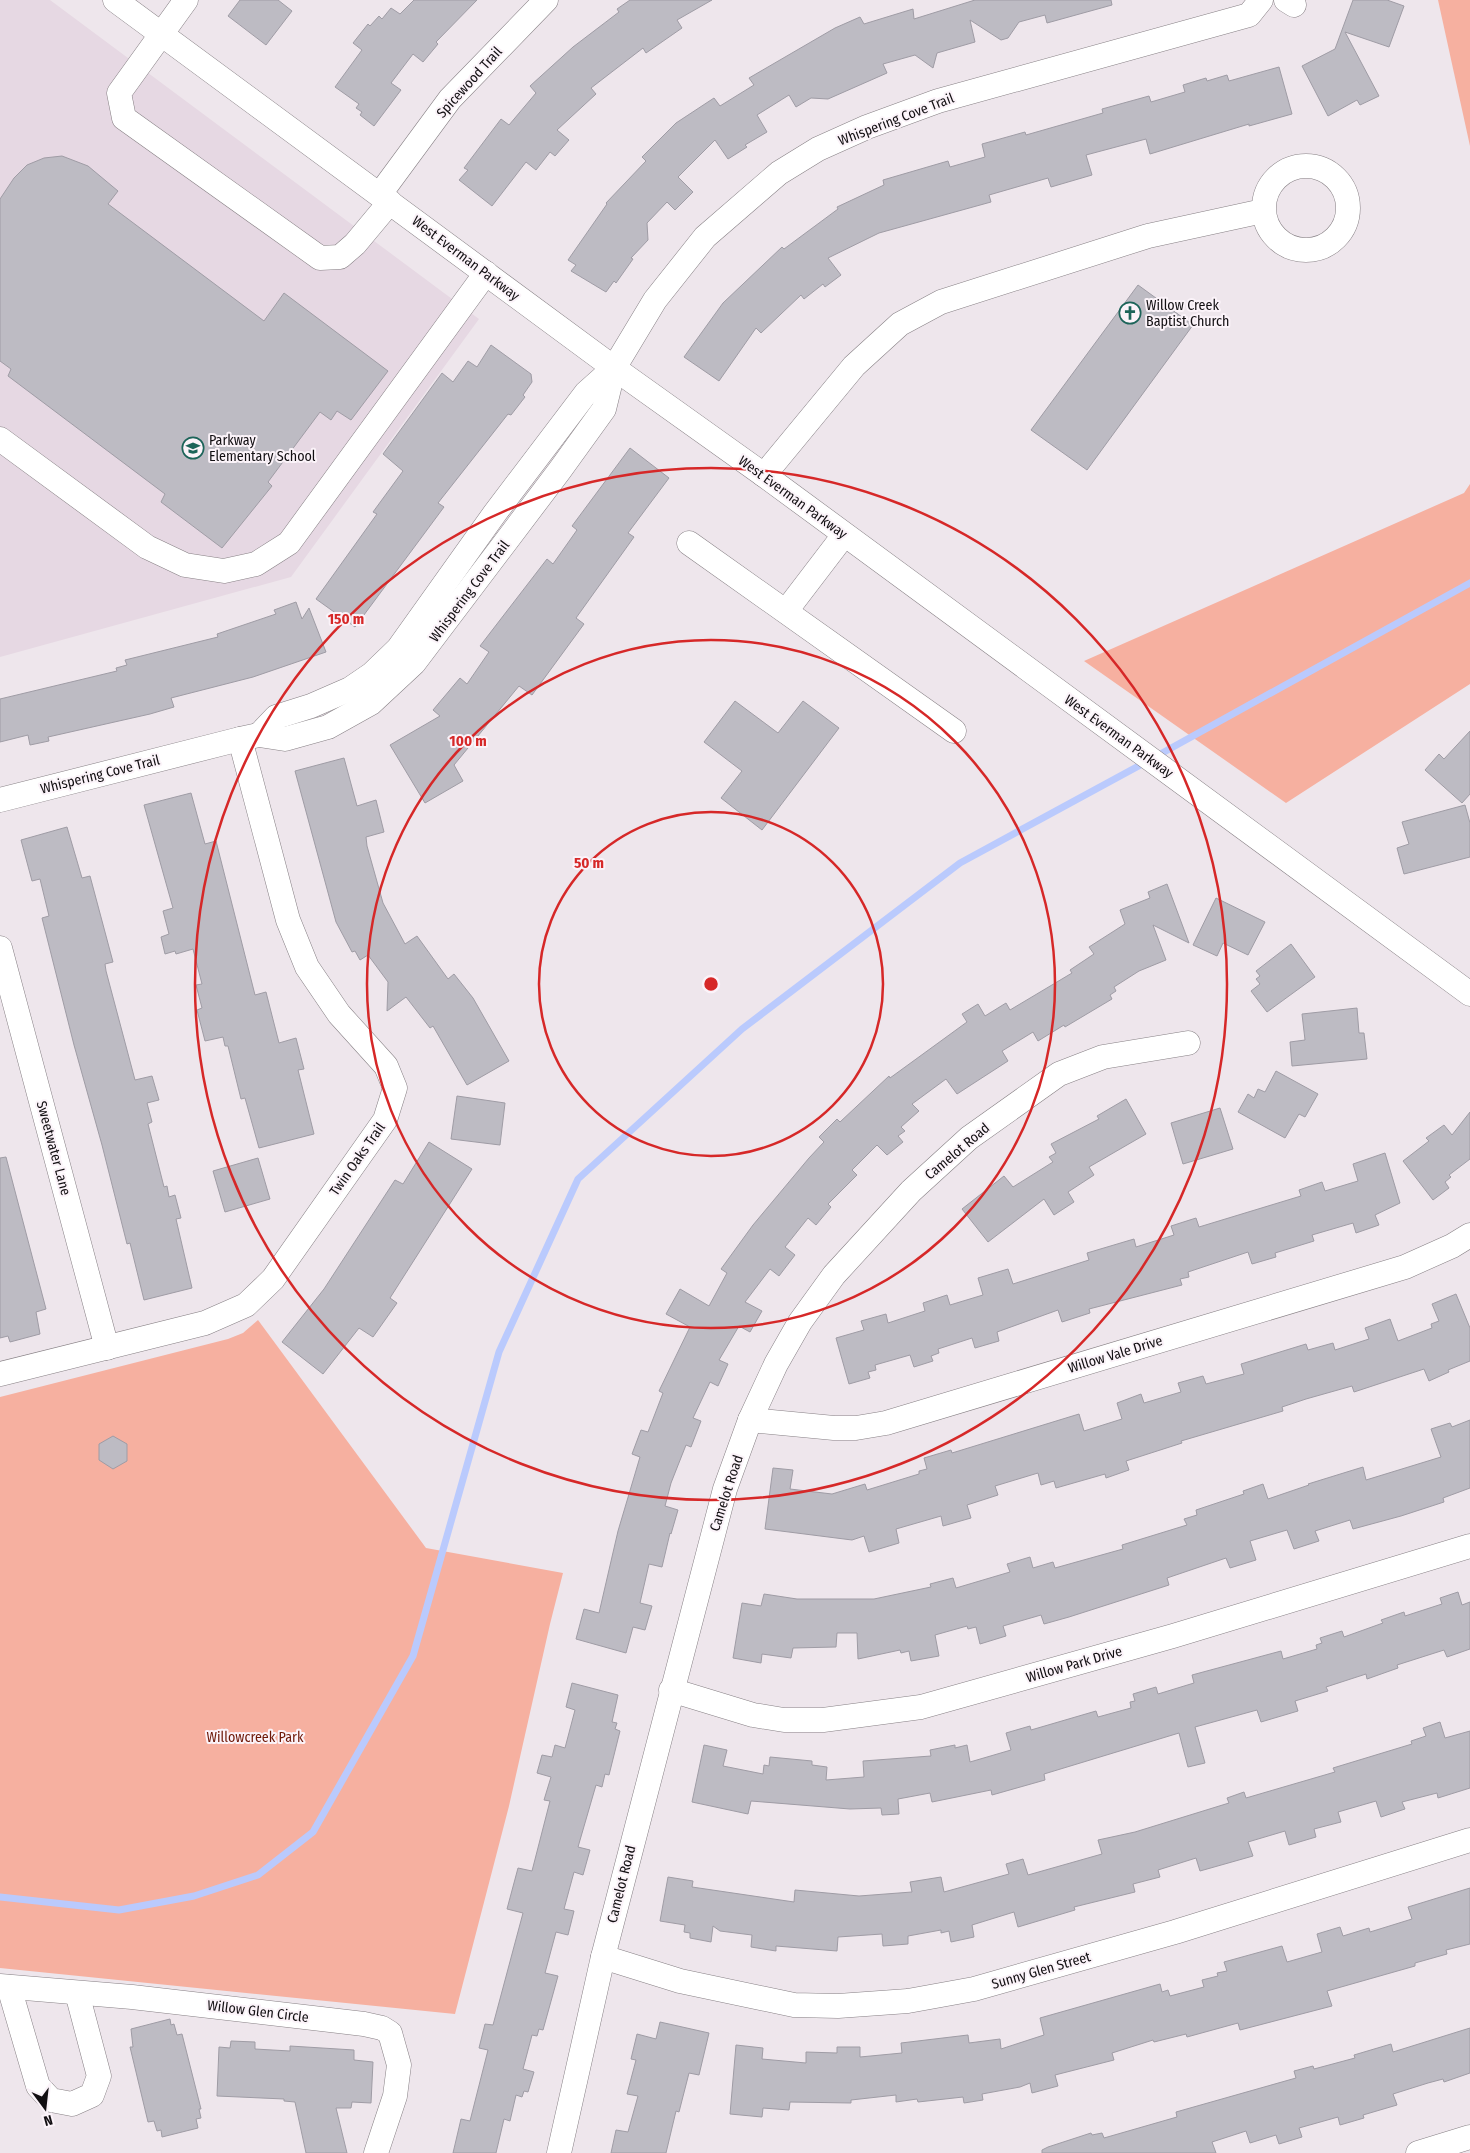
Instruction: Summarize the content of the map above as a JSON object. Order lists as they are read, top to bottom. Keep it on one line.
{"streets":{"street":["Spicewood Trail","Whispering Cove Trail","West Everman Parkway","Sweetwater Lane","Camelot Road","Twin Oaks Trail","Willow Vale Drive","Willow Park Drive","Sunny Glen Street","Willow Glen Circle"]},"crossings":[["Spicewood Trail","West Everman Parkway"],["Whispering Cove Trail","West Everman Parkway"],["Whispering Cove Trail","Twin Oaks Trail"],["Sweetwater Lane","Twin Oaks Trail"],["Camelot Road","Willow Vale Drive"],["Camelot Road","Willow Park Drive"],["Camelot Road","Sunny Glen Street"]],"parks":["Willowcreek Park"],"places":{"church":["Willow Creek Baptist Church"],"school or university":["Parkway Elementary School"]},"north":"bottom","rings":["150 m","100 m","50 m"]}
